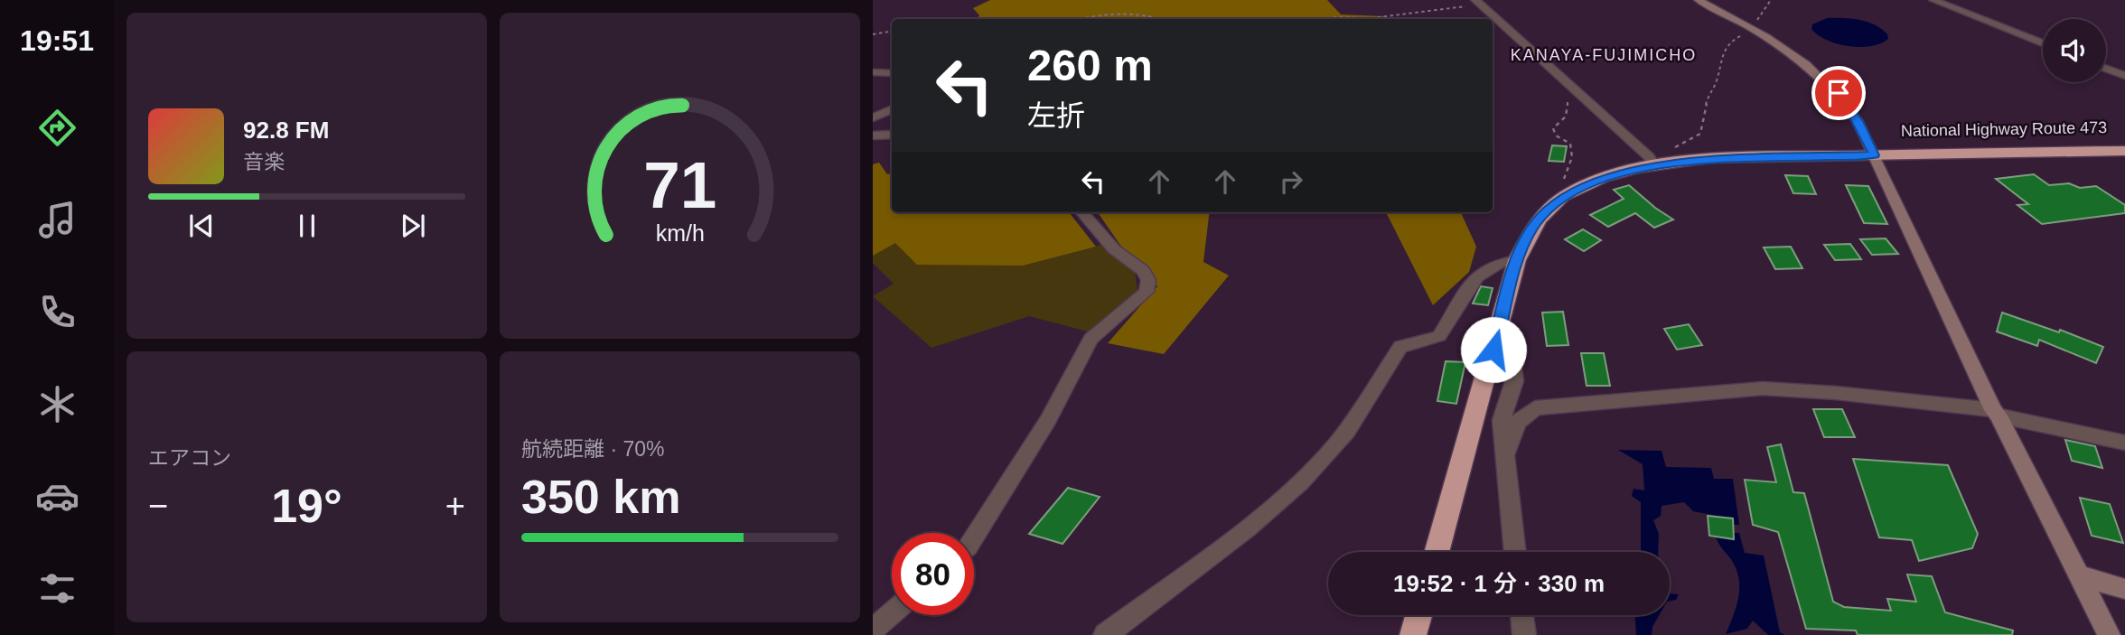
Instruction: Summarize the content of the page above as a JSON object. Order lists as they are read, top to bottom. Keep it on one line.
{"streets":{"highway":["National Highway Route 473"]},"districts":["KANAYA-FUJIMICHO"],"page":{"tabs":"19:51","turn":["260 m","左折"],"song":["92.8 FM","音楽"],"tile":["エアコン",["航続距離 · 70%","350 km"]],"heat":["−","19°","+"],"limit":"80","trip":"19:52 · 1 分 · 330 m","gauge":["71","km/h"]}}
